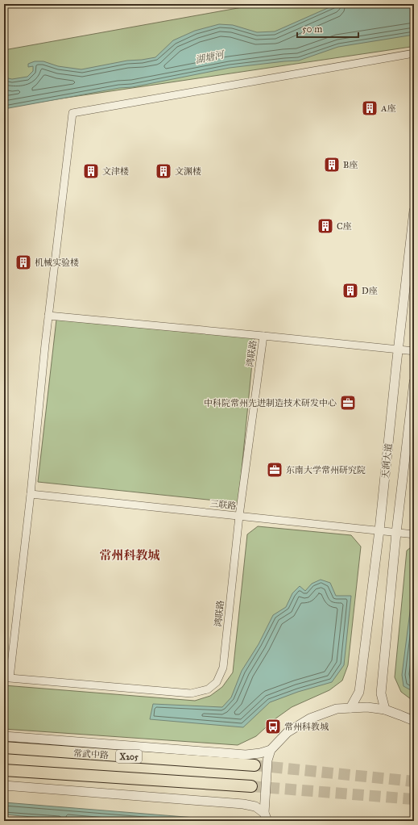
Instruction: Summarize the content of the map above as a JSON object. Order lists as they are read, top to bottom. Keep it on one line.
{"streets":{"main road":["常武中路","X205"],"street":["鸿联路","天润大道","三联路"]},"crossings":[["鸿联路","三联路"],["天润大道","三联路"]],"districts":["常州科教城"],"water":["湖塘河"],"places":{"building":["A座","B座","文津楼","文渊楼","C座","机械实验楼","D座"],"office":["中科院常州先进制造技术研发中心","东南大学常州研究院"],"bus stop":["常州科教城"]},"scale_bar":"50 m"}
